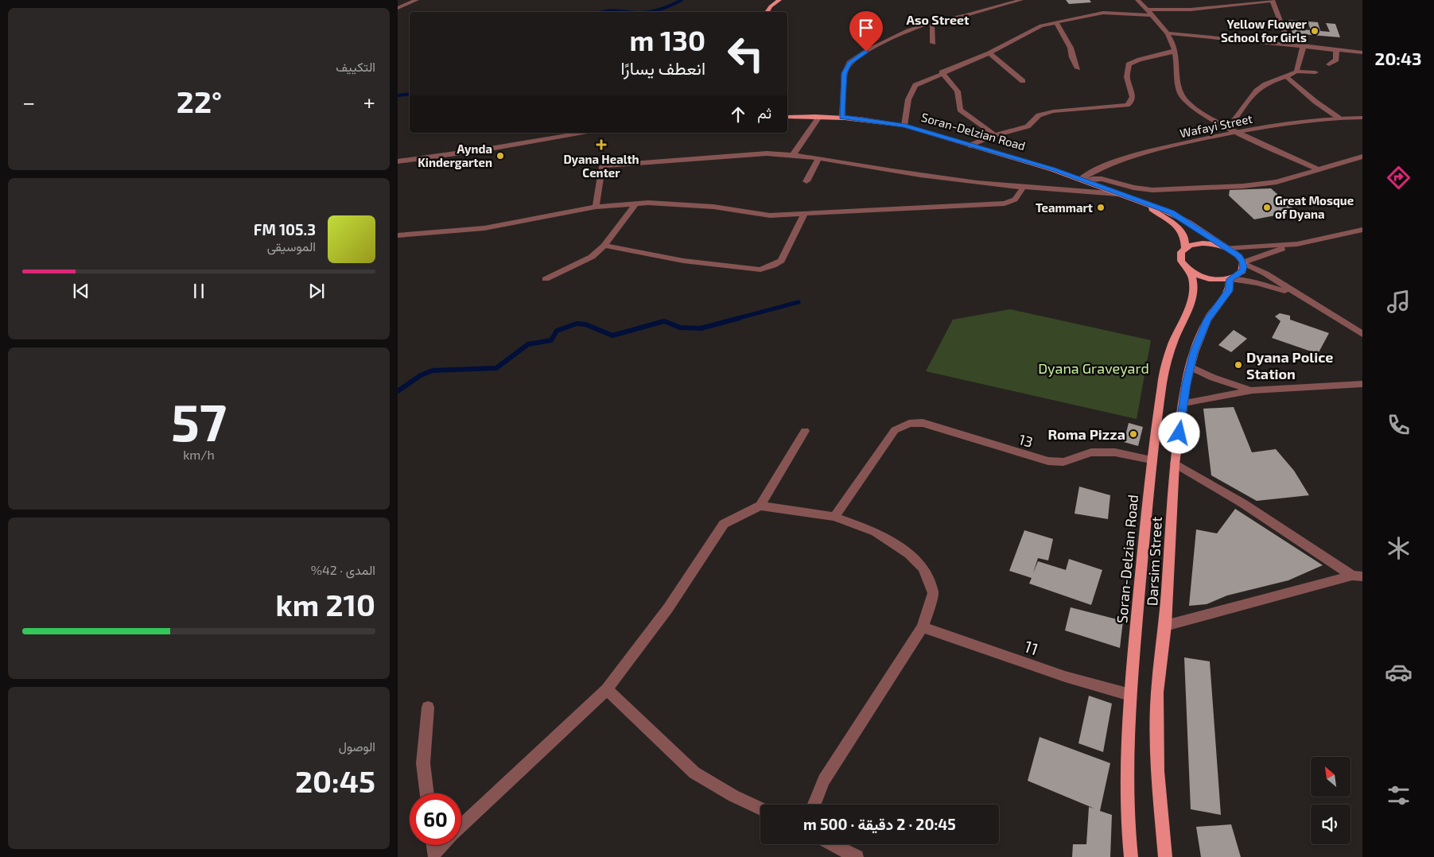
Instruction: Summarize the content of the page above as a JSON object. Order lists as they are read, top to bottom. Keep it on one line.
{"streets":{"main road":["Soran-Delzian Road","Darsim Street"],"street":["Wafayi Street","13","11"]},"crossings":[["Wafayi Street","Soran-Delzian Road"],["Soran-Delzian Road","13"],["Soran-Delzian Road","11"]],"districts":["Aso Street"],"parks":["Dyana Graveyard"],"places":{"other":["Yellow Flower School for Girls","Aynda Kindergarten","Teammart","Great Mosque of Dyana","Dyana Police Station","Roma Pizza"],"health":["Dyana Health Center"]},"north":"top left","page":{"tabs":"20:43","tile":["التكييف",["57","km/h"],["المدى · 42%","210 km"],["الوصول","20:45"]],"turn":["130 m","انعطف يسارًا"],"heat":["−","22°","+"],"then":"ثم","song":["105.3 FM","الموسيقى"],"limit":"60","trip":"20:45 · 2 دقيقة · 500 m"}}
